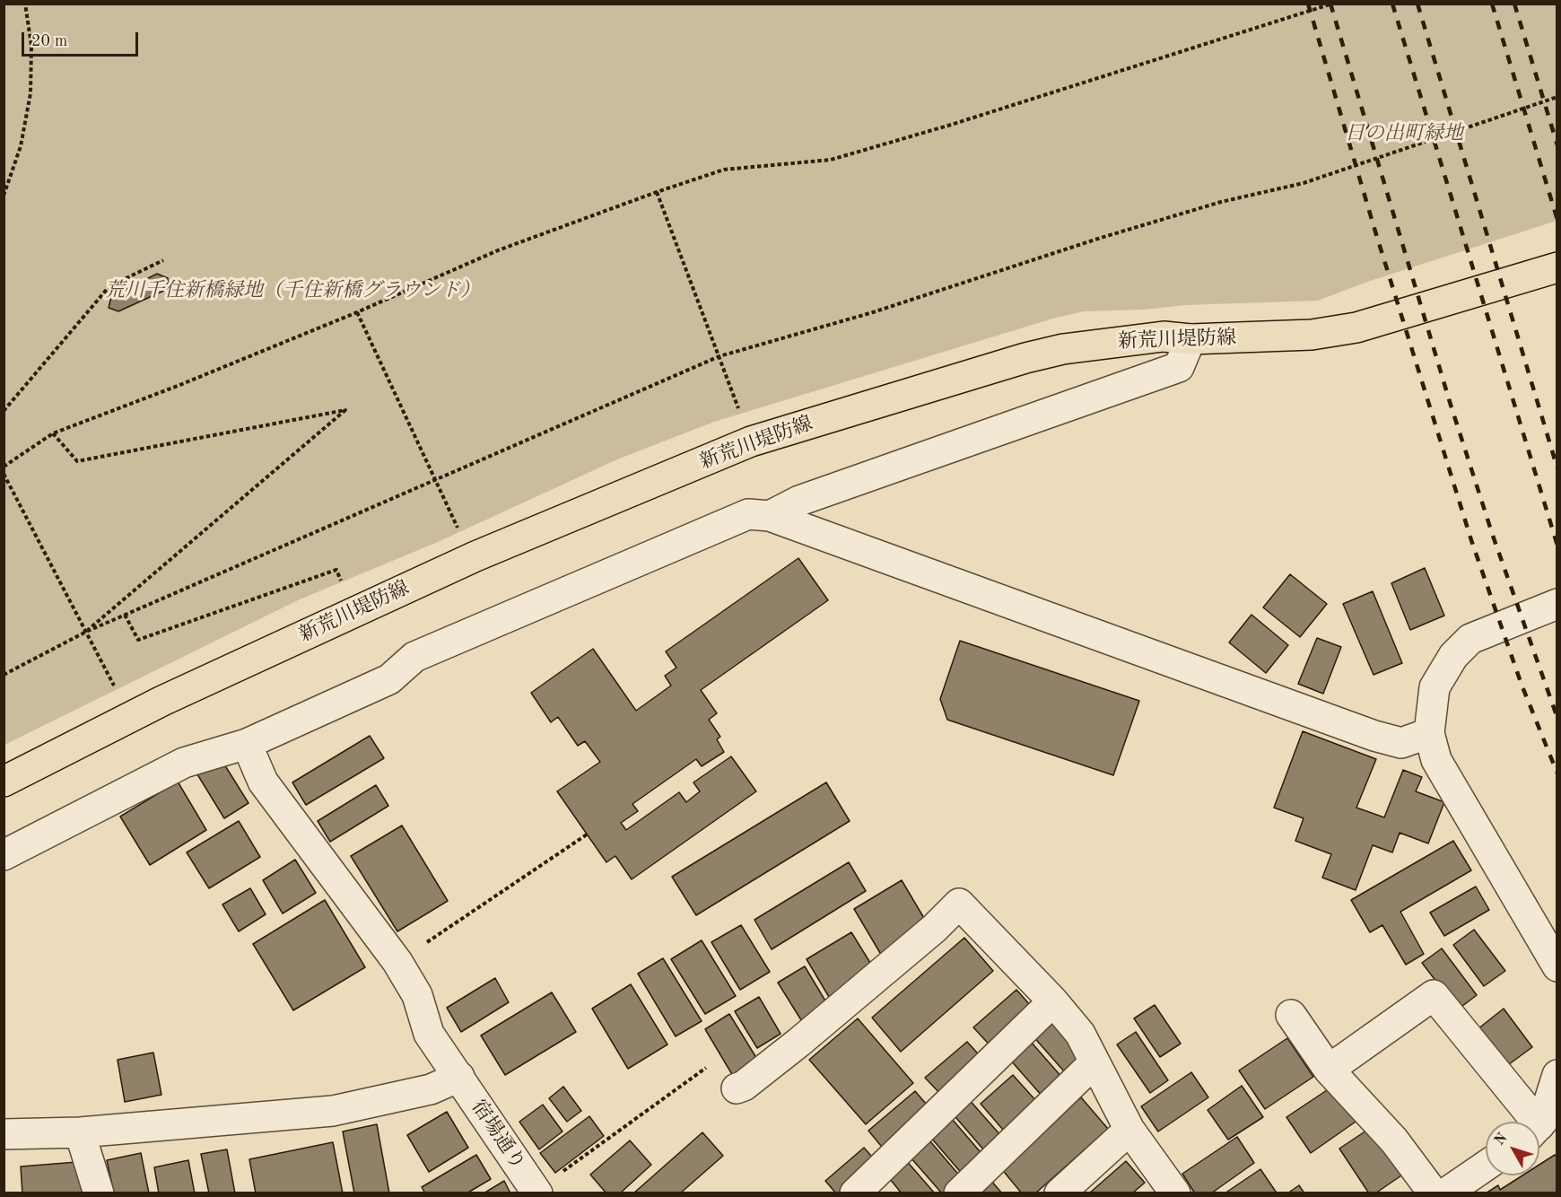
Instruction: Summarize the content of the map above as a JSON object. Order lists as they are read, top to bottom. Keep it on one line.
{"streets":{"main road":["新荒川堤防線"],"street":["宿場通り"]},"parks":["日の出町緑地","荒川千住新橋緑地（千住新橋グラウンド）"],"scale_bar":"20 m","north":"top left"}
